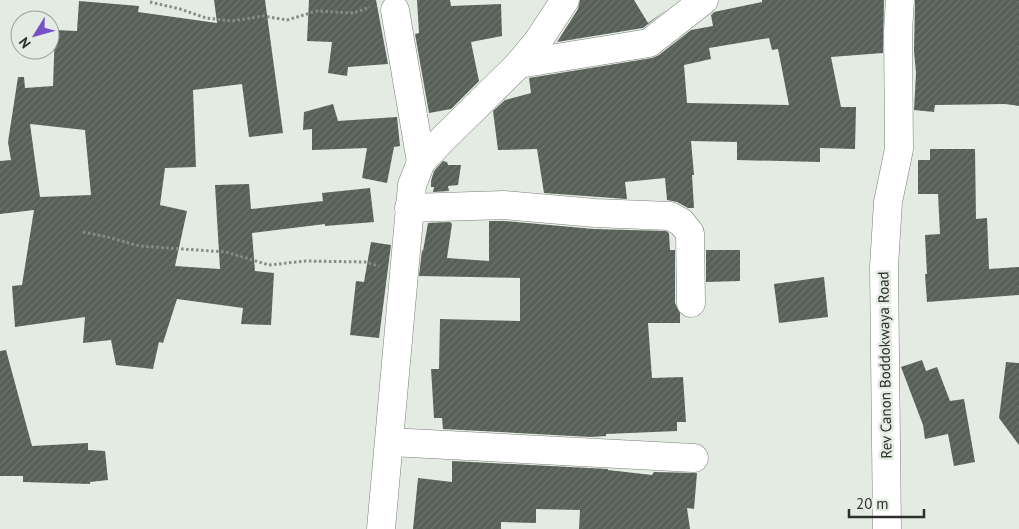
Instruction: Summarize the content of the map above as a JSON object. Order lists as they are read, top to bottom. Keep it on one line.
{"streets":{"street":["Rev Canon Boddokwaya Road"]},"scale_bar":"20 m","north":"bottom left"}
